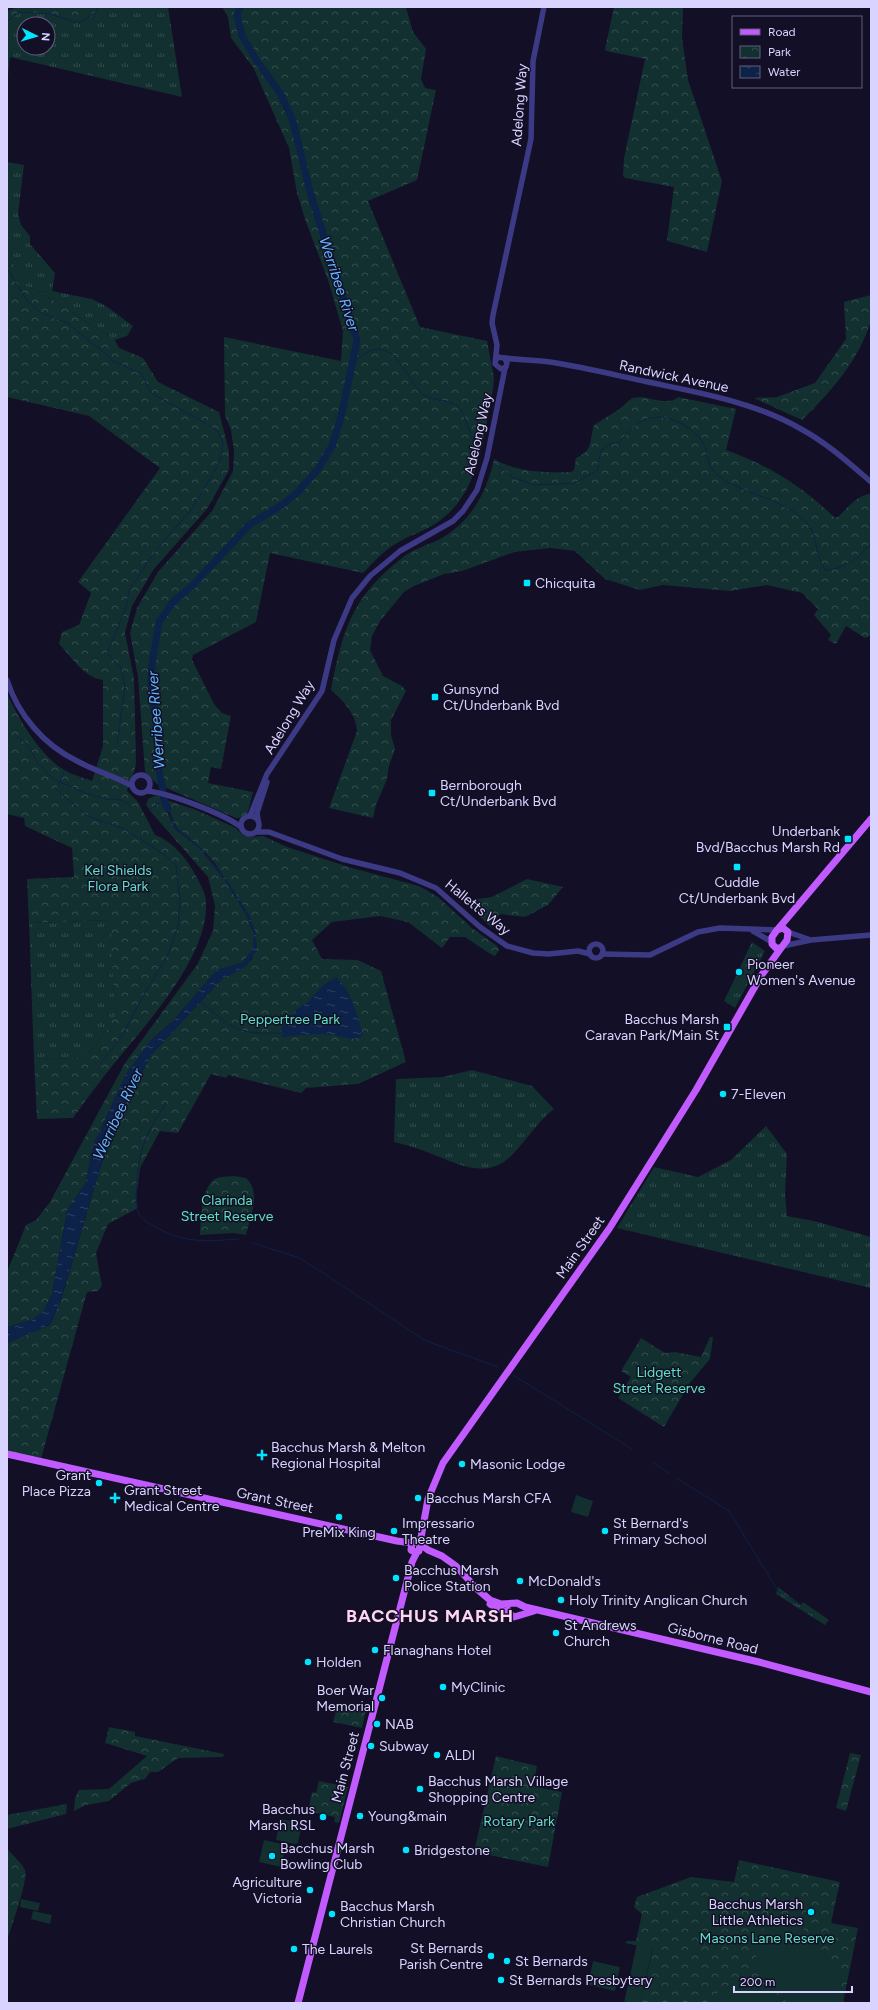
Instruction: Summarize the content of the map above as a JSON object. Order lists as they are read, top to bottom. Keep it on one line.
{"streets":{"main road":["Main Street","Grant Street","Gisborne Road"],"street":["Adelong Way","Randwick Avenue","Halletts Way"]},"crossings":[["Adelong Way","Randwick Avenue"],["Adelong Way","Halletts Way"],["Main Street","Grant Street"]],"districts":["BACCHUS MARSH"],"water":["Werribee River"],"parks":["Kel Shields Flora Park","Peppertree Park","Clarinda Street Reserve","Lidgett Street Reserve","Rotary Park","Masons Lane Reserve"],"places":{"transit":["Chicquita","Gunsynd Ct/Underbank Bvd","Bernborough Ct/Underbank Bvd","Underbank Bvd/Bacchus Marsh Rd","Cuddle Ct/Underbank Bvd","Bacchus Marsh Caravan Park/Main St"],"other":["Pioneer Women's Avenue","7-Eleven","Masonic Lodge","Grant Place Pizza","Bacchus Marsh CFA","PreMix King","Impressario Theatre","St Bernard's Primary School","Bacchus Marsh Police Station","McDonald's","Holy Trinity Anglican Church","St Andrews Church","Flanaghans Hotel","Holden","MyClinic","Boer War Memorial","NAB","Subway","ALDI","Bacchus Marsh Village Shopping Centre","Young&main","Bacchus Marsh RSL","Bridgestone","Bacchus Marsh Bowling Club","Agriculture Victoria","Bacchus Marsh Little Athletics","Bacchus Marsh Christian Church","The Laurels","St Bernards Parish Centre","St Bernards","St Bernards Presbytery"],"health":["Bacchus Marsh & Melton Regional Hospital","Grant Street Medical Centre"]},"legend":["Road","Park","Water"],"scale_bar":"200 m","north":"right"}
